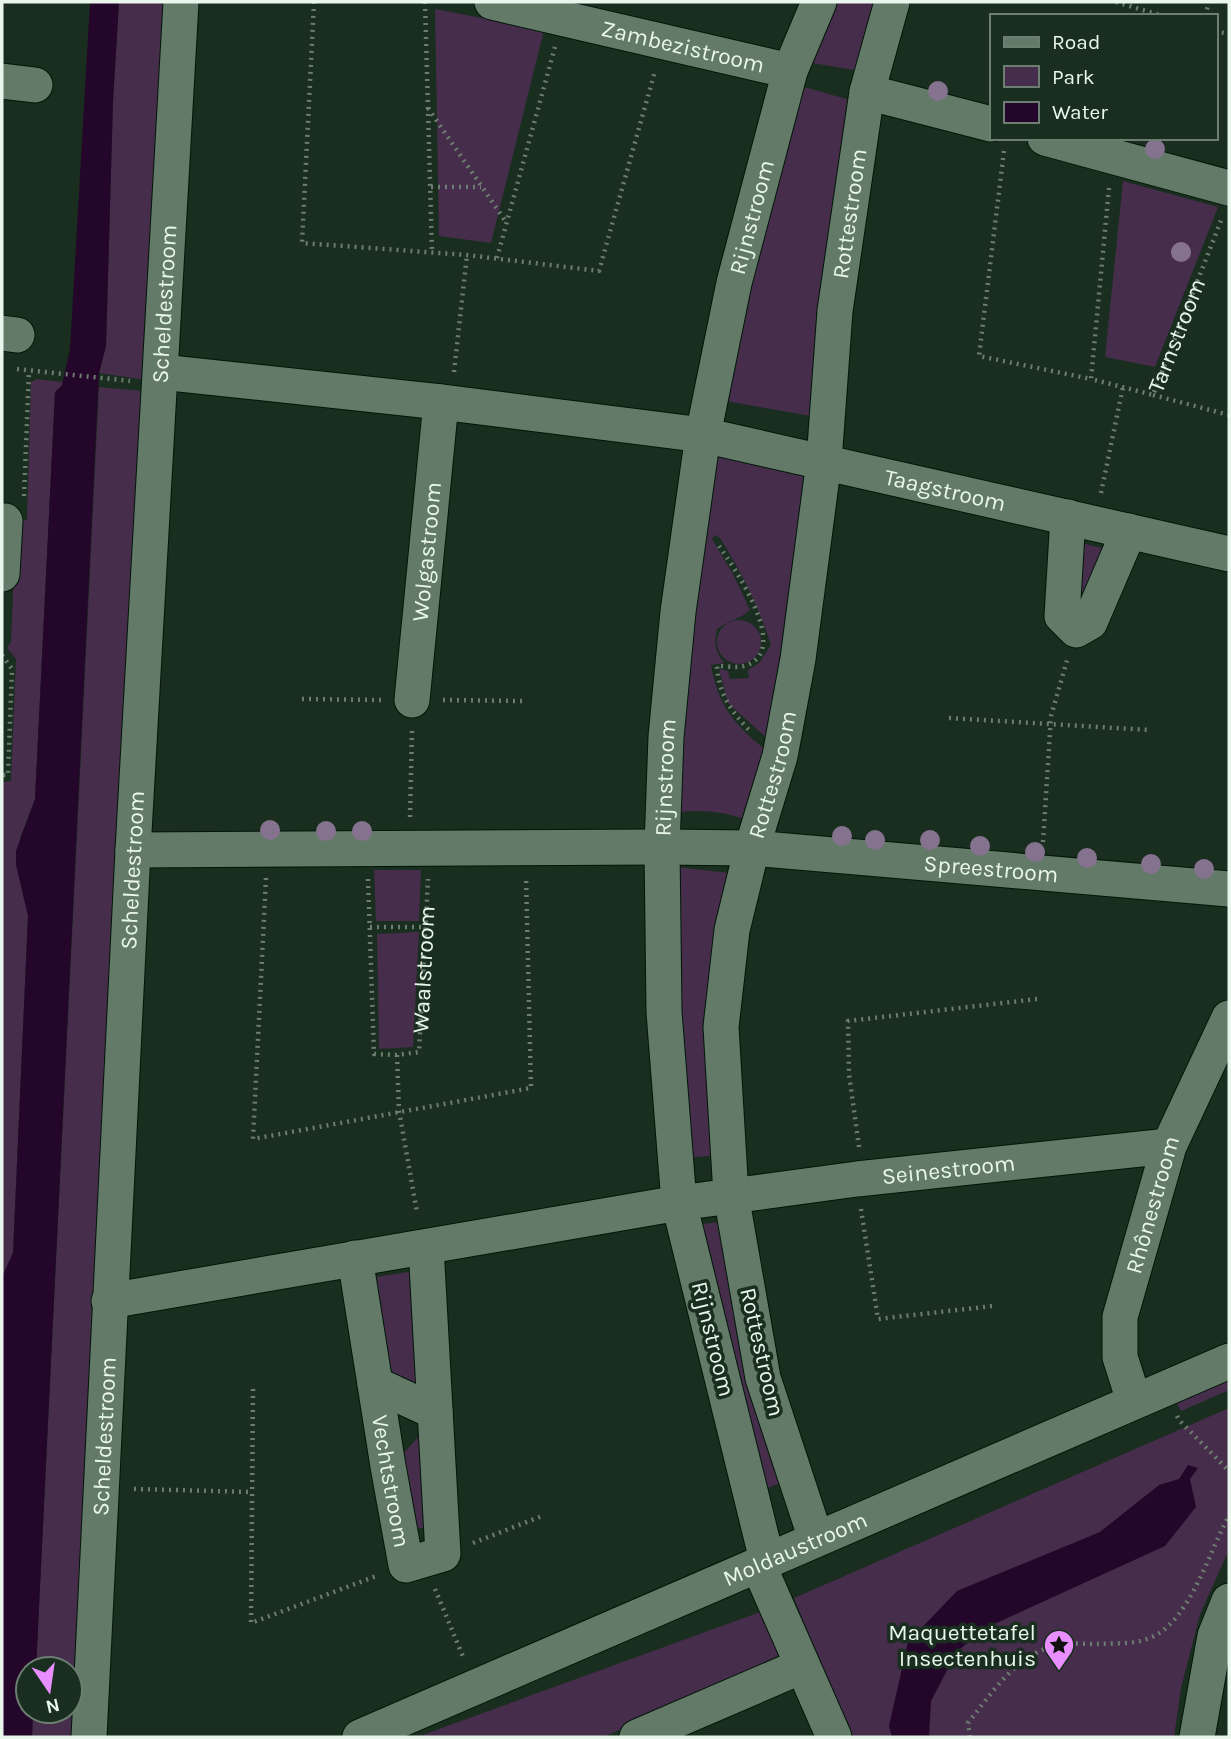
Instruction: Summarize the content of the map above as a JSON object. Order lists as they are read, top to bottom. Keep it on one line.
{"streets":{"street":["Zambezistroom","Rottestroom","Rijnstroom","Scheldestroom","Taagstroom","Wolgastroom","Spreestroom","Seinestroom","Rhônestroom","Vechtstroom","Moldaustroom"],"path":["Tarnstroom","Waalstroom"]},"crossings":[["Zambezistroom","Rijnstroom"],["Rottestroom","Taagstroom"],["Rottestroom","Spreestroom"],["Rottestroom","Seinestroom"],["Rottestroom","Moldaustroom"],["Rijnstroom","Taagstroom"],["Rijnstroom","Spreestroom"],["Rijnstroom","Seinestroom"],["Rijnstroom","Moldaustroom"],["Wolgastroom","Waalstroom"],["Seinestroom","Rhônestroom"],["Rhônestroom","Moldaustroom"]],"places":{"place":["Maquettetafel Insectenhuis"]},"legend":["Road","Park","Water"],"north":"bottom"}
